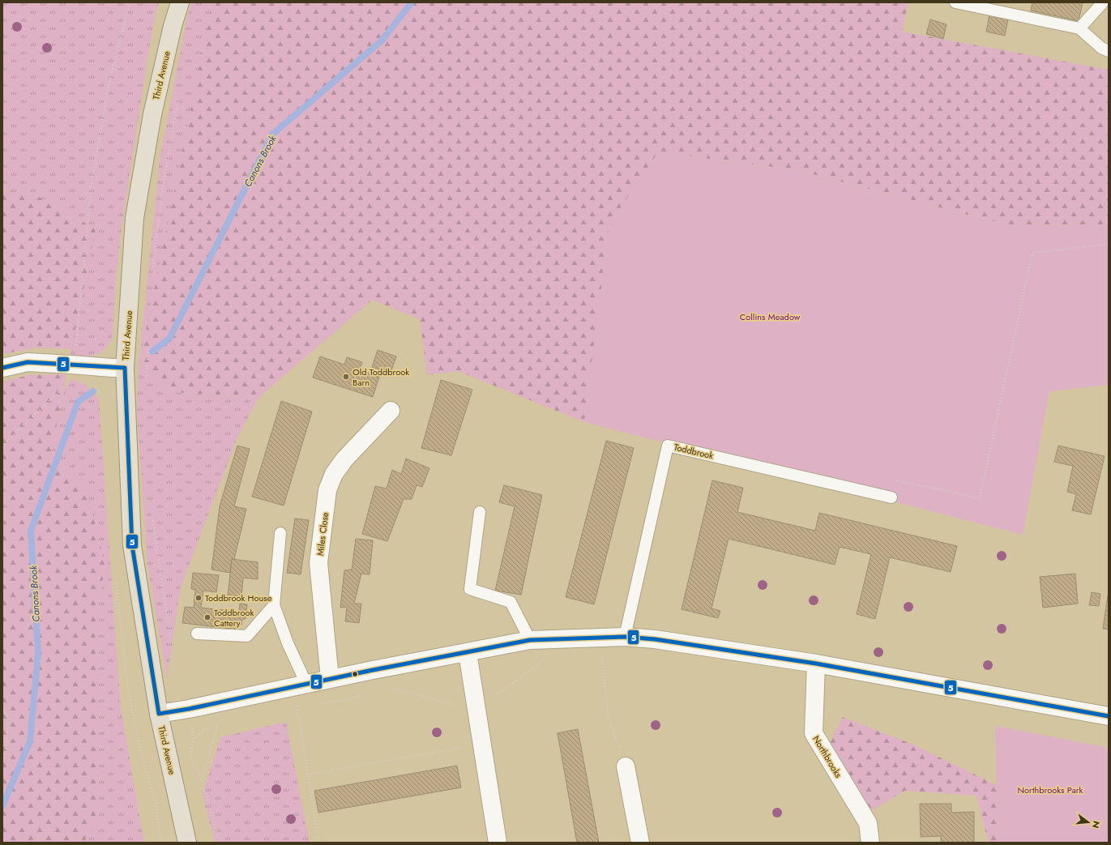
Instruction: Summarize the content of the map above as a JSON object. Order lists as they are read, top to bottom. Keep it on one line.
{"streets":{"main road":["Third Avenue"],"street":["Miles Close","Northbrooks"],"lane":["Toddbrook"]},"water":["Canons Brook"],"parks":["Collins Meadow","Northbrooks Park"],"places":["Old Toddbrook Barn","Toddbrook House","Toddbrook Cattery"],"lines":["transit line 5"],"north":"right"}
